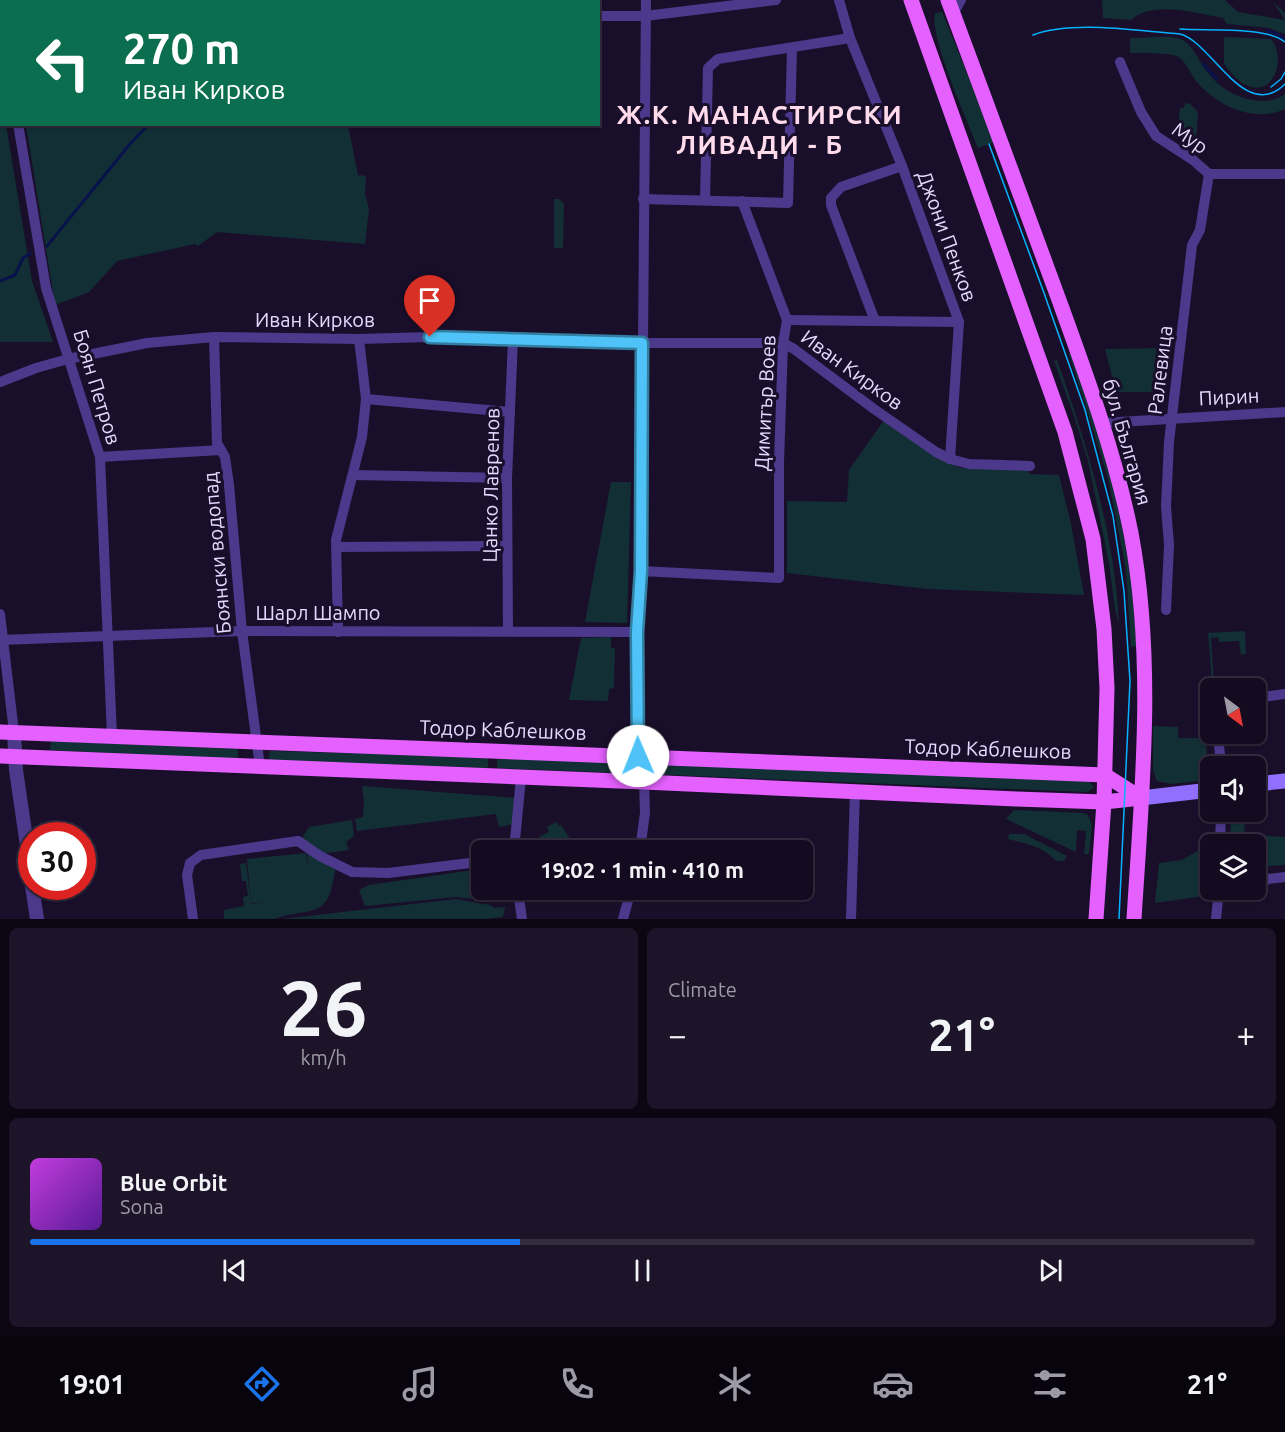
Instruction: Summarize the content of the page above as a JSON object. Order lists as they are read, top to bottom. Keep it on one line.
{"streets":{"main road":["бул. България","Тодор Каблешков"],"street":["Мур","Джони Пенков","Иван Кирков","Ралевица","Боян Петров","Пирин","Димитър Воев","Цанко Лавренов","Боянски водопад","Шарл Шампо"]},"crossings":[["Мур","Ралевица"],["Джони Пенков","Иван Кирков"],["Иван Кирков","Боян Петров"],["Иван Кирков","Димитър Воев"],["Иван Кирков","Цанко Лавренов"],["Иван Кирков","Боянски водопад"],["Ралевица","Пирин"],["Боян Петров","Шарл Шампо"],["Боян Петров","Тодор Каблешков"],["Пирин","бул. България"],["Цанко Лавренов","Шарл Шампо"],["Боянски водопад","Шарл Шампо"],["Боянски водопад","Тодор Каблешков"]],"districts":["Ж.К. МАНАСТИРСКИ ЛИВАДИ - Б"],"north":"bottom right","page":{"turn":["270 m","Иван Кирков"],"limit":"30","trip":"19:02 · 1 min · 410 m","tile":[["26","km/h"],"Climate"],"heat":["−","21°","+"],"song":["Blue Orbit","Sona"],"tabs":["19:01","21°"]}}
